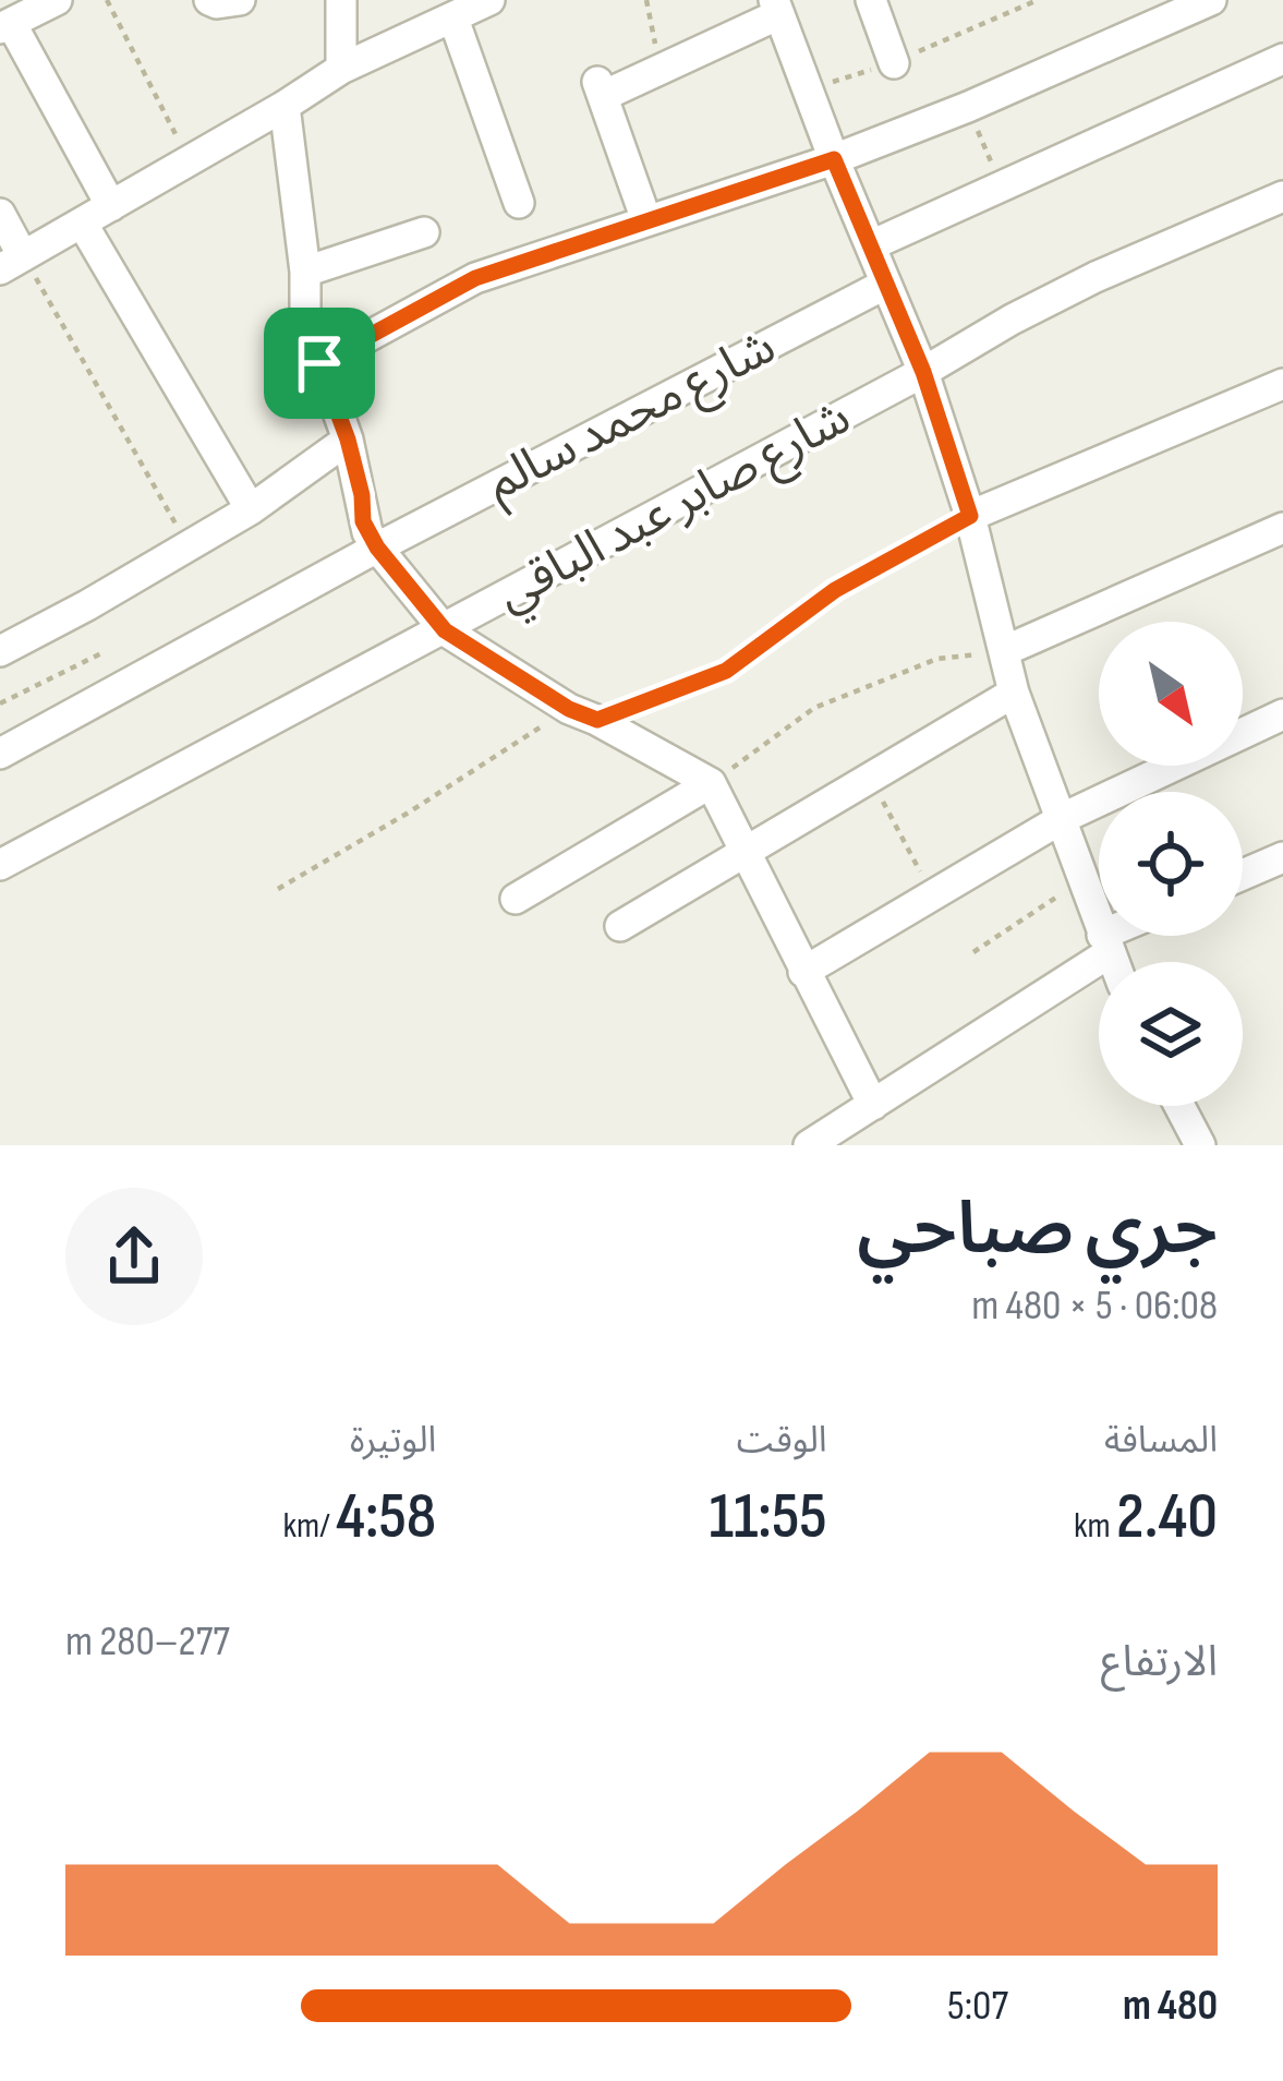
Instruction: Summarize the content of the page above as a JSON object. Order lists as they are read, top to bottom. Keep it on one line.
{"streets":{"street":["شارع محمد سالم","شارع صابر عبد الباقي"]},"north":"bottom right","page":{"heading":["جري صباحي","06:08 · 5 × 480 m"],"stats":[["المسافة","2.40 km"],["الوقت","11:55"],["الوتيرة","4:58 /km"]],"chart":["الارتفاع","277–280 m"],"list":[{"name":"480 m","note":"5:07"}]}}
